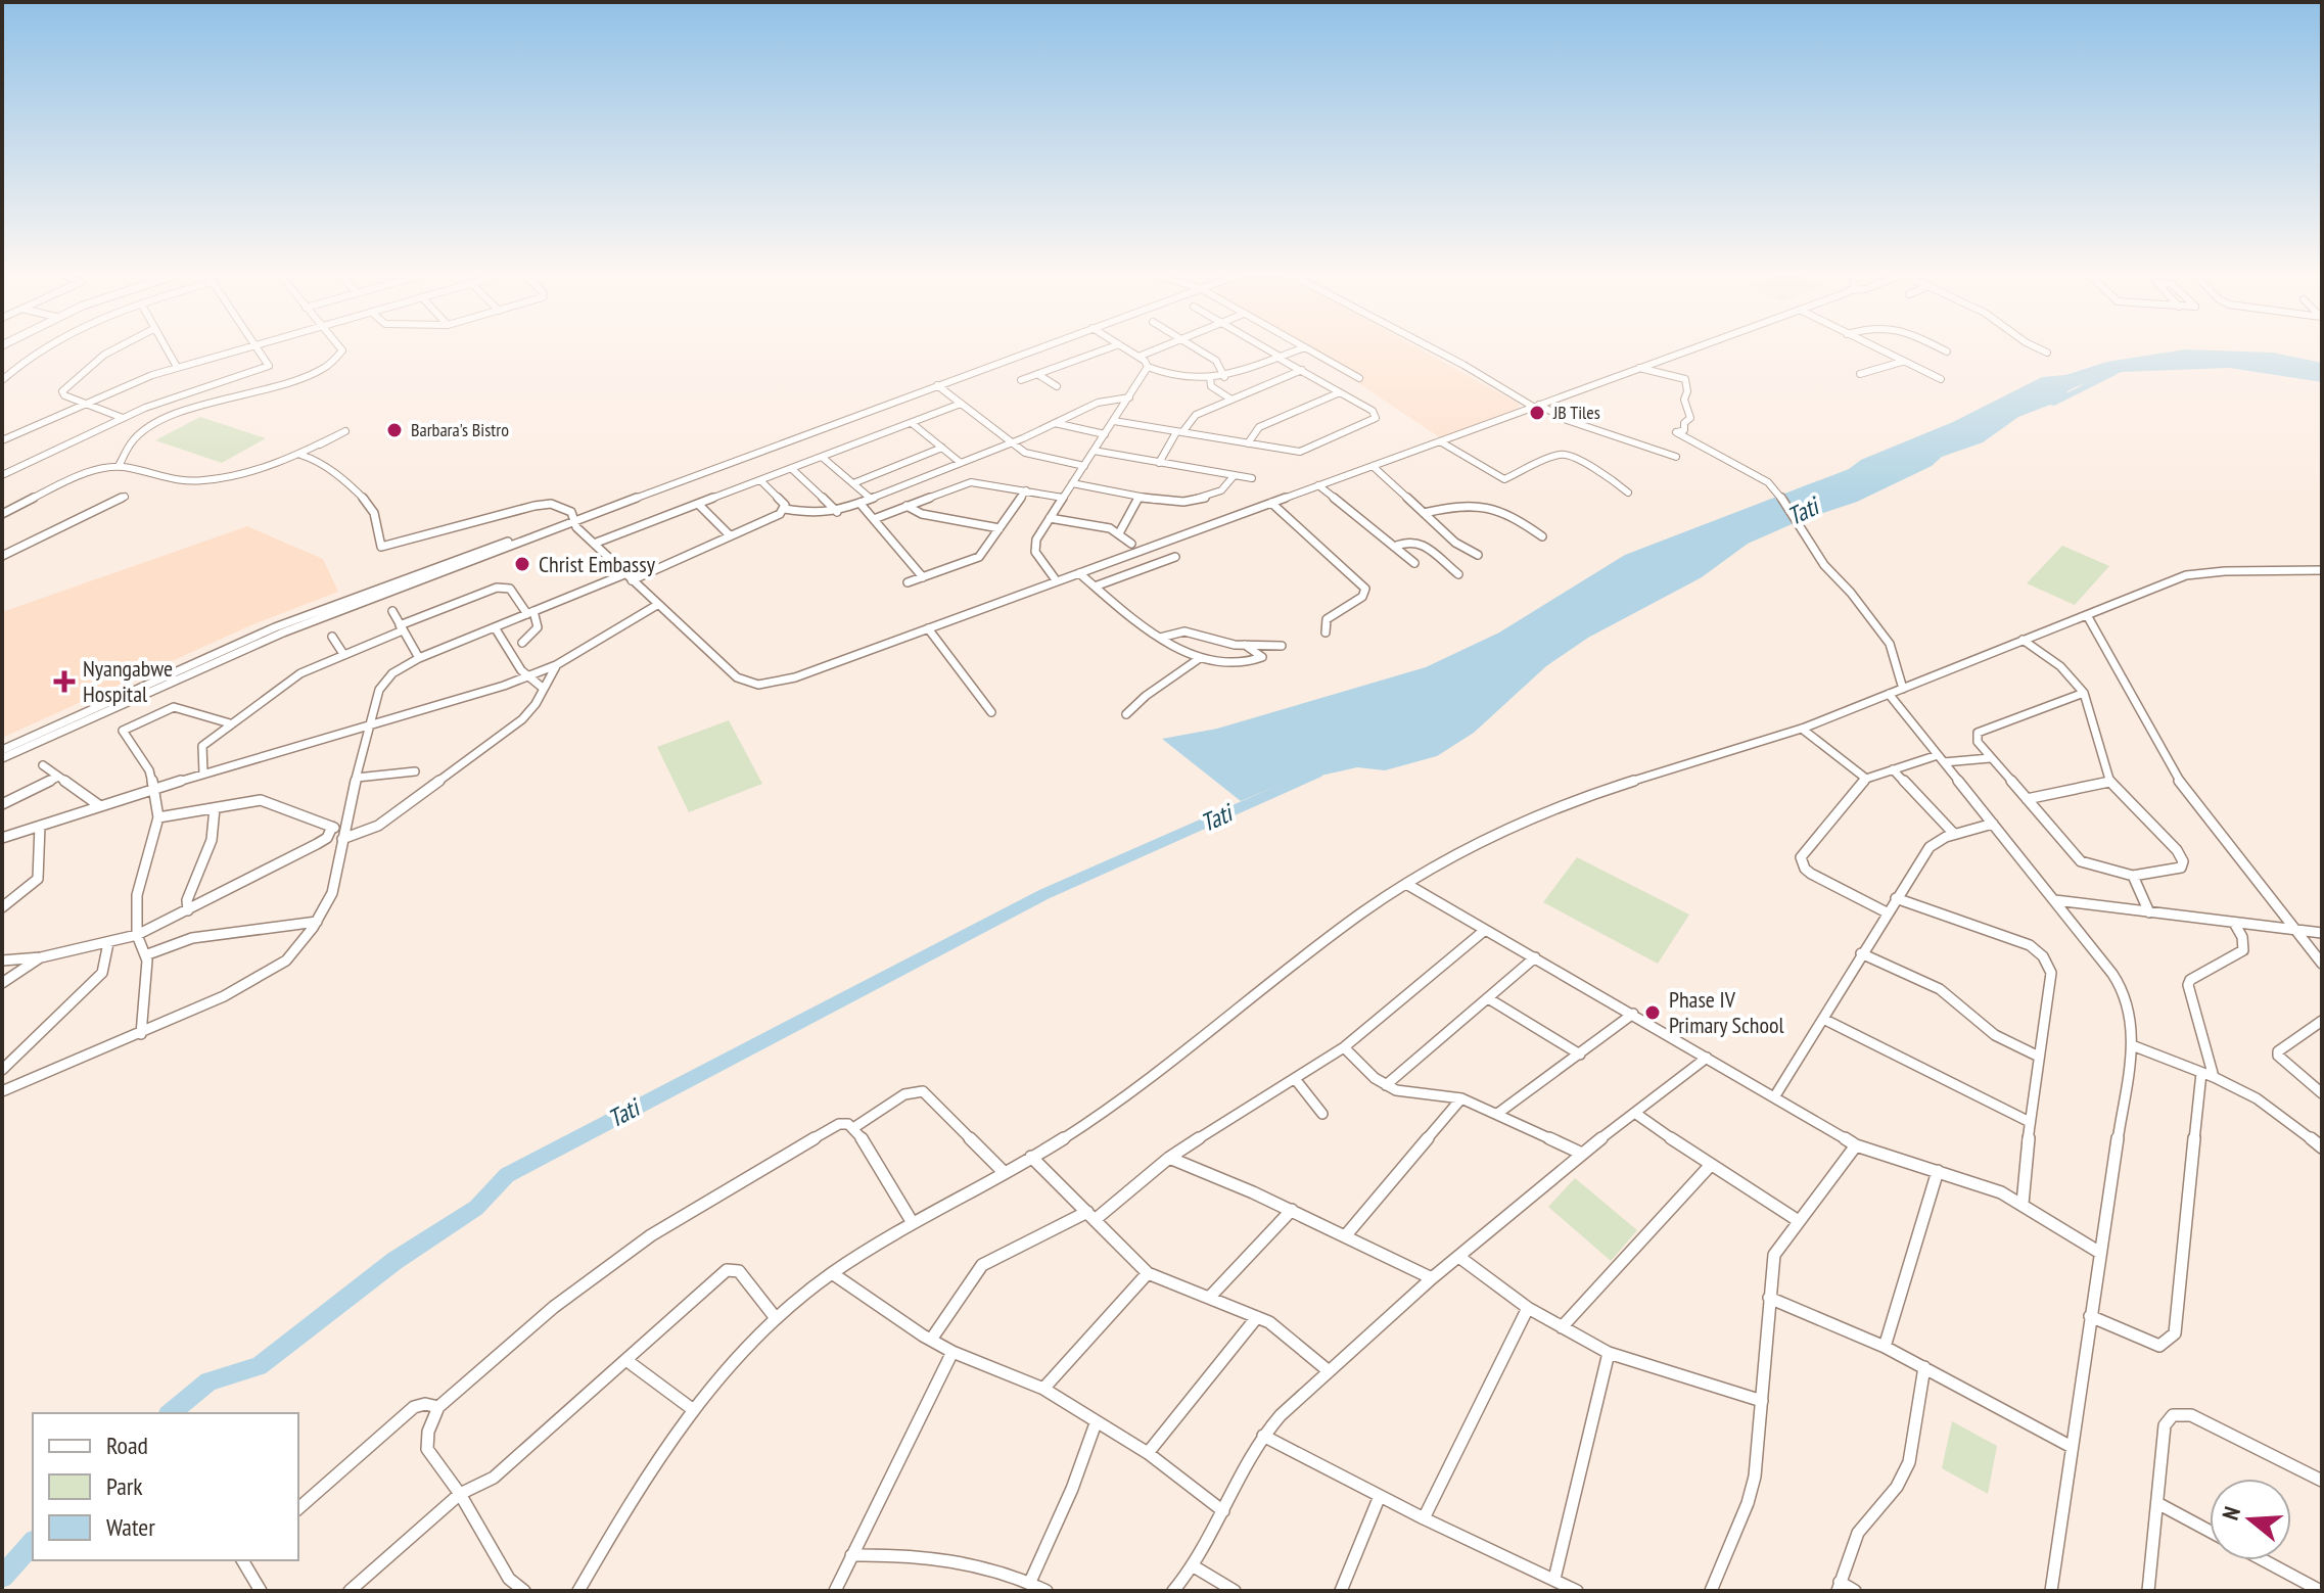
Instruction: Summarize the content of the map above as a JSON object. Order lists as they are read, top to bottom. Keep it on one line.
{"water":["Tati"],"places":{"other":["JB Tiles","Barbara's Bistro","Christ Embassy","Phase IV Primary School"],"health":["Nyangabwe Hospital"]},"legend":["Road","Park","Water"],"north":"left"}
